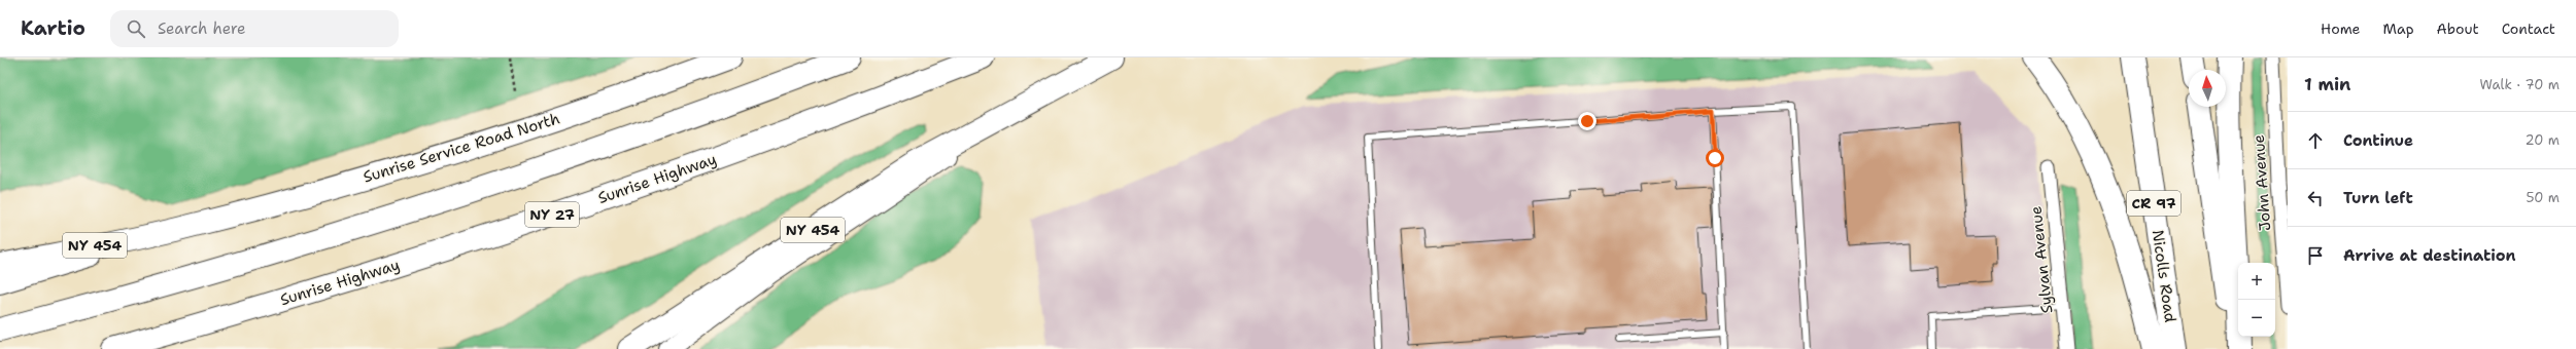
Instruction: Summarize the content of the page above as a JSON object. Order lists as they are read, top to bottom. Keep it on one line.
{"streets":{"highway":["Sunrise Service Road North","Sunrise Highway","CR 97","NY 27","NY 454","Nicolls Road"],"street":["John Avenue","Sylvan Avenue"]},"crossings":[["Sunrise Service Road North","NY 454"]],"north":"top","page":{"header":"Kartio","search":"Search here","nav":["Home","Map","About","Contact"],"heading":["1 min","Walk · 70 m"],"list":[["Continue","20 m"],["Turn left","50 m"],"Arrive at destination"],"map_buttons":["+","−"]}}
